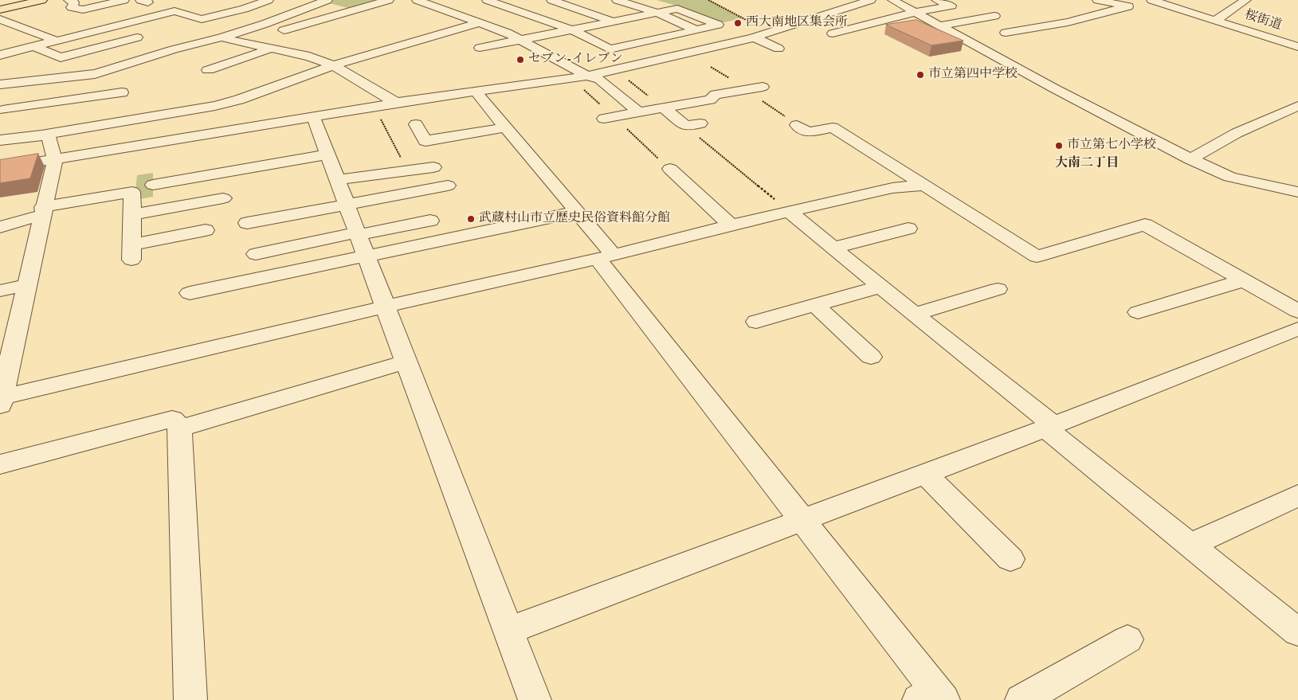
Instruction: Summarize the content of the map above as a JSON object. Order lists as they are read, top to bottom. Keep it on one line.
{"streets":{"street":["桜街道"]},"districts":["大南二丁目"],"places":["西大南地区集会所","セブン-イレブン","市立第四中学校","市立第七小学校","武蔵村山市立歴史民俗資料館分館"]}
